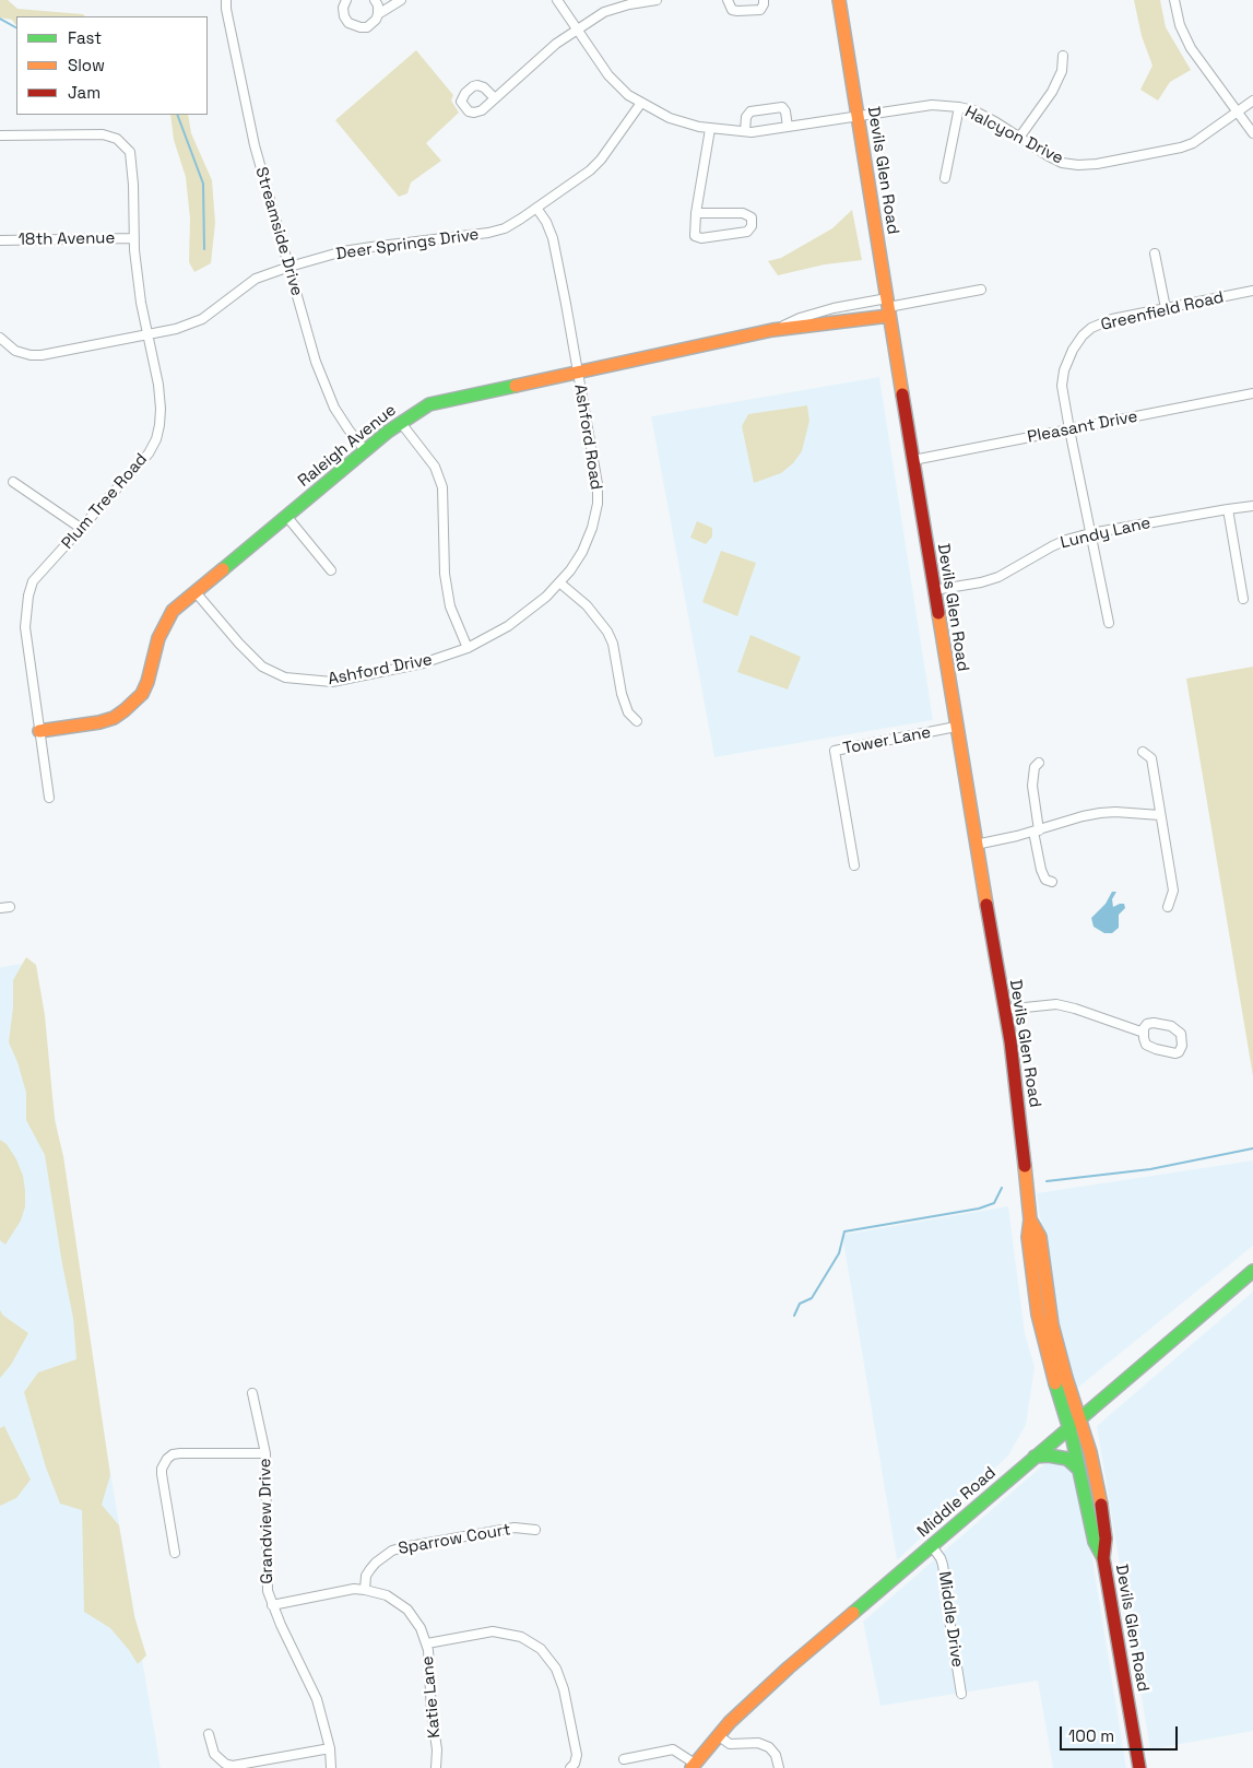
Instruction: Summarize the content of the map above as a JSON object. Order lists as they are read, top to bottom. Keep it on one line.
{"streets":{"main road":["Devils Glen Road","Raleigh Avenue","Middle Road"],"street":["Halcyon Drive","Streamside Drive","18th Avenue","Deer Springs Drive","Greenfield Road","Pleasant Drive","Ashford Road","Plum Tree Road","Lundy Lane","Ashford Drive","Tower Lane","Grandview Drive","Sparrow Court","Middle Drive","Katie Lane"]},"crossings":[["Halcyon Drive","Devils Glen Road"],["Halcyon Drive","Deer Springs Drive"],["Devils Glen Road","Pleasant Drive"],["Devils Glen Road","Raleigh Avenue"],["Devils Glen Road","Lundy Lane"],["Devils Glen Road","Tower Lane"],["Devils Glen Road","Middle Road"],["Streamside Drive","Deer Springs Drive"],["Streamside Drive","Raleigh Avenue"],["18th Avenue","Plum Tree Road"],["Deer Springs Drive","Ashford Road"],["Deer Springs Drive","Plum Tree Road"],["Greenfield Road","Pleasant Drive"],["Greenfield Road","Lundy Lane"],["Ashford Road","Raleigh Avenue"],["Ashford Road","Ashford Drive"],["Raleigh Avenue","Plum Tree Road"],["Raleigh Avenue","Ashford Drive"],["Middle Road","Middle Drive"],["Grandview Drive","Katie Lane"],["Sparrow Court","Katie Lane"]],"legend":["Fast","Slow","Jam"],"scale_bar":"100 m"}
